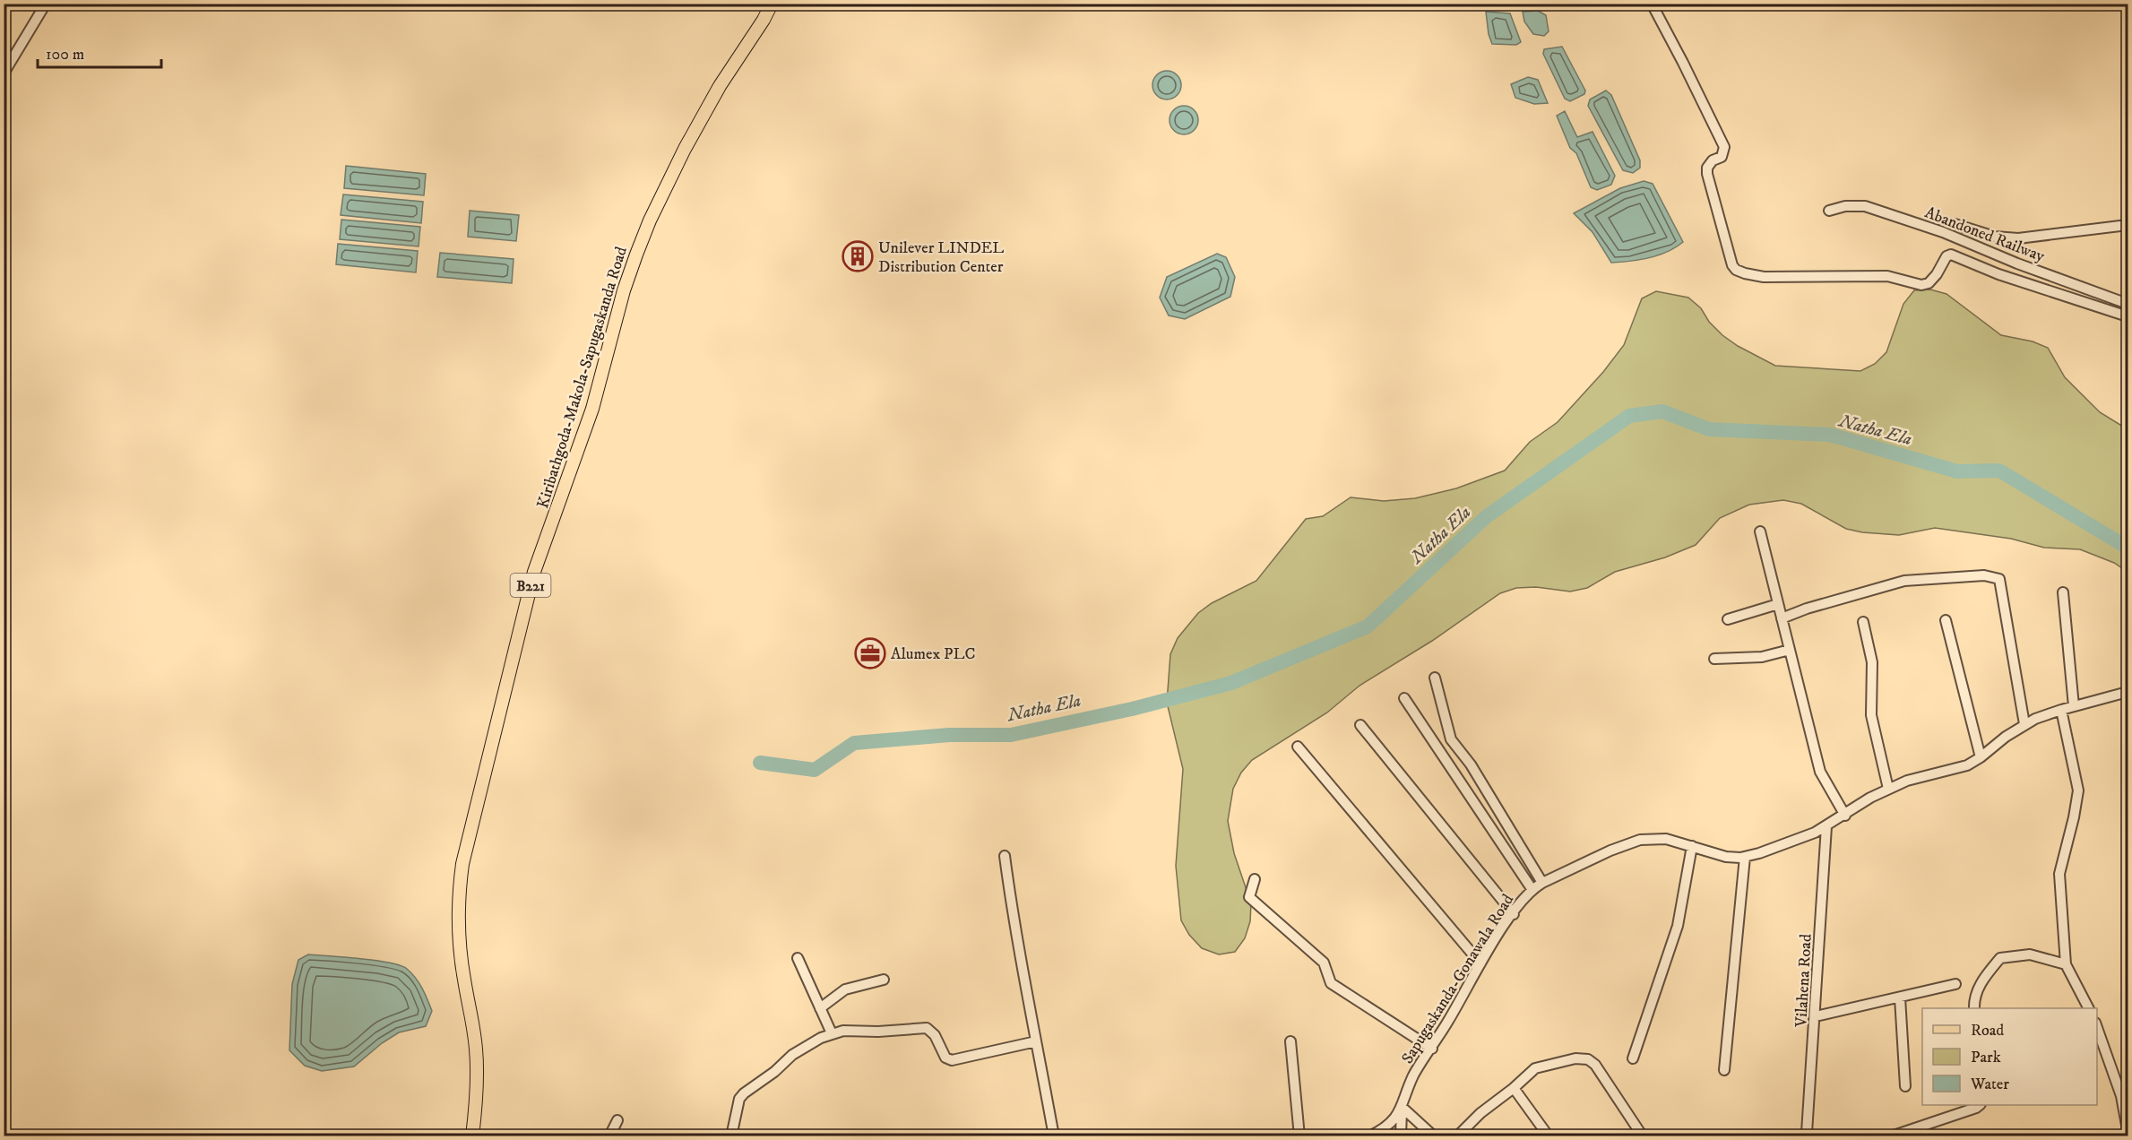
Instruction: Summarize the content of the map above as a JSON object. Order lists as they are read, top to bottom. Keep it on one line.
{"streets":{"main road":["Kiribathgoda-Makola-Sapugaskanda Road","B221"],"street":["Abandoned Railway","Sapugaskanda-Gonawala Road","Vilahena Road"]},"crossings":[["Sapugaskanda-Gonawala Road","Vilahena Road"]],"water":["Natha Ela"],"places":{"building":["Unilever LINDEL Distribution Center"],"office":["Alumex PLC"]},"legend":["Road","Park","Water"],"scale_bar":"100 m"}
